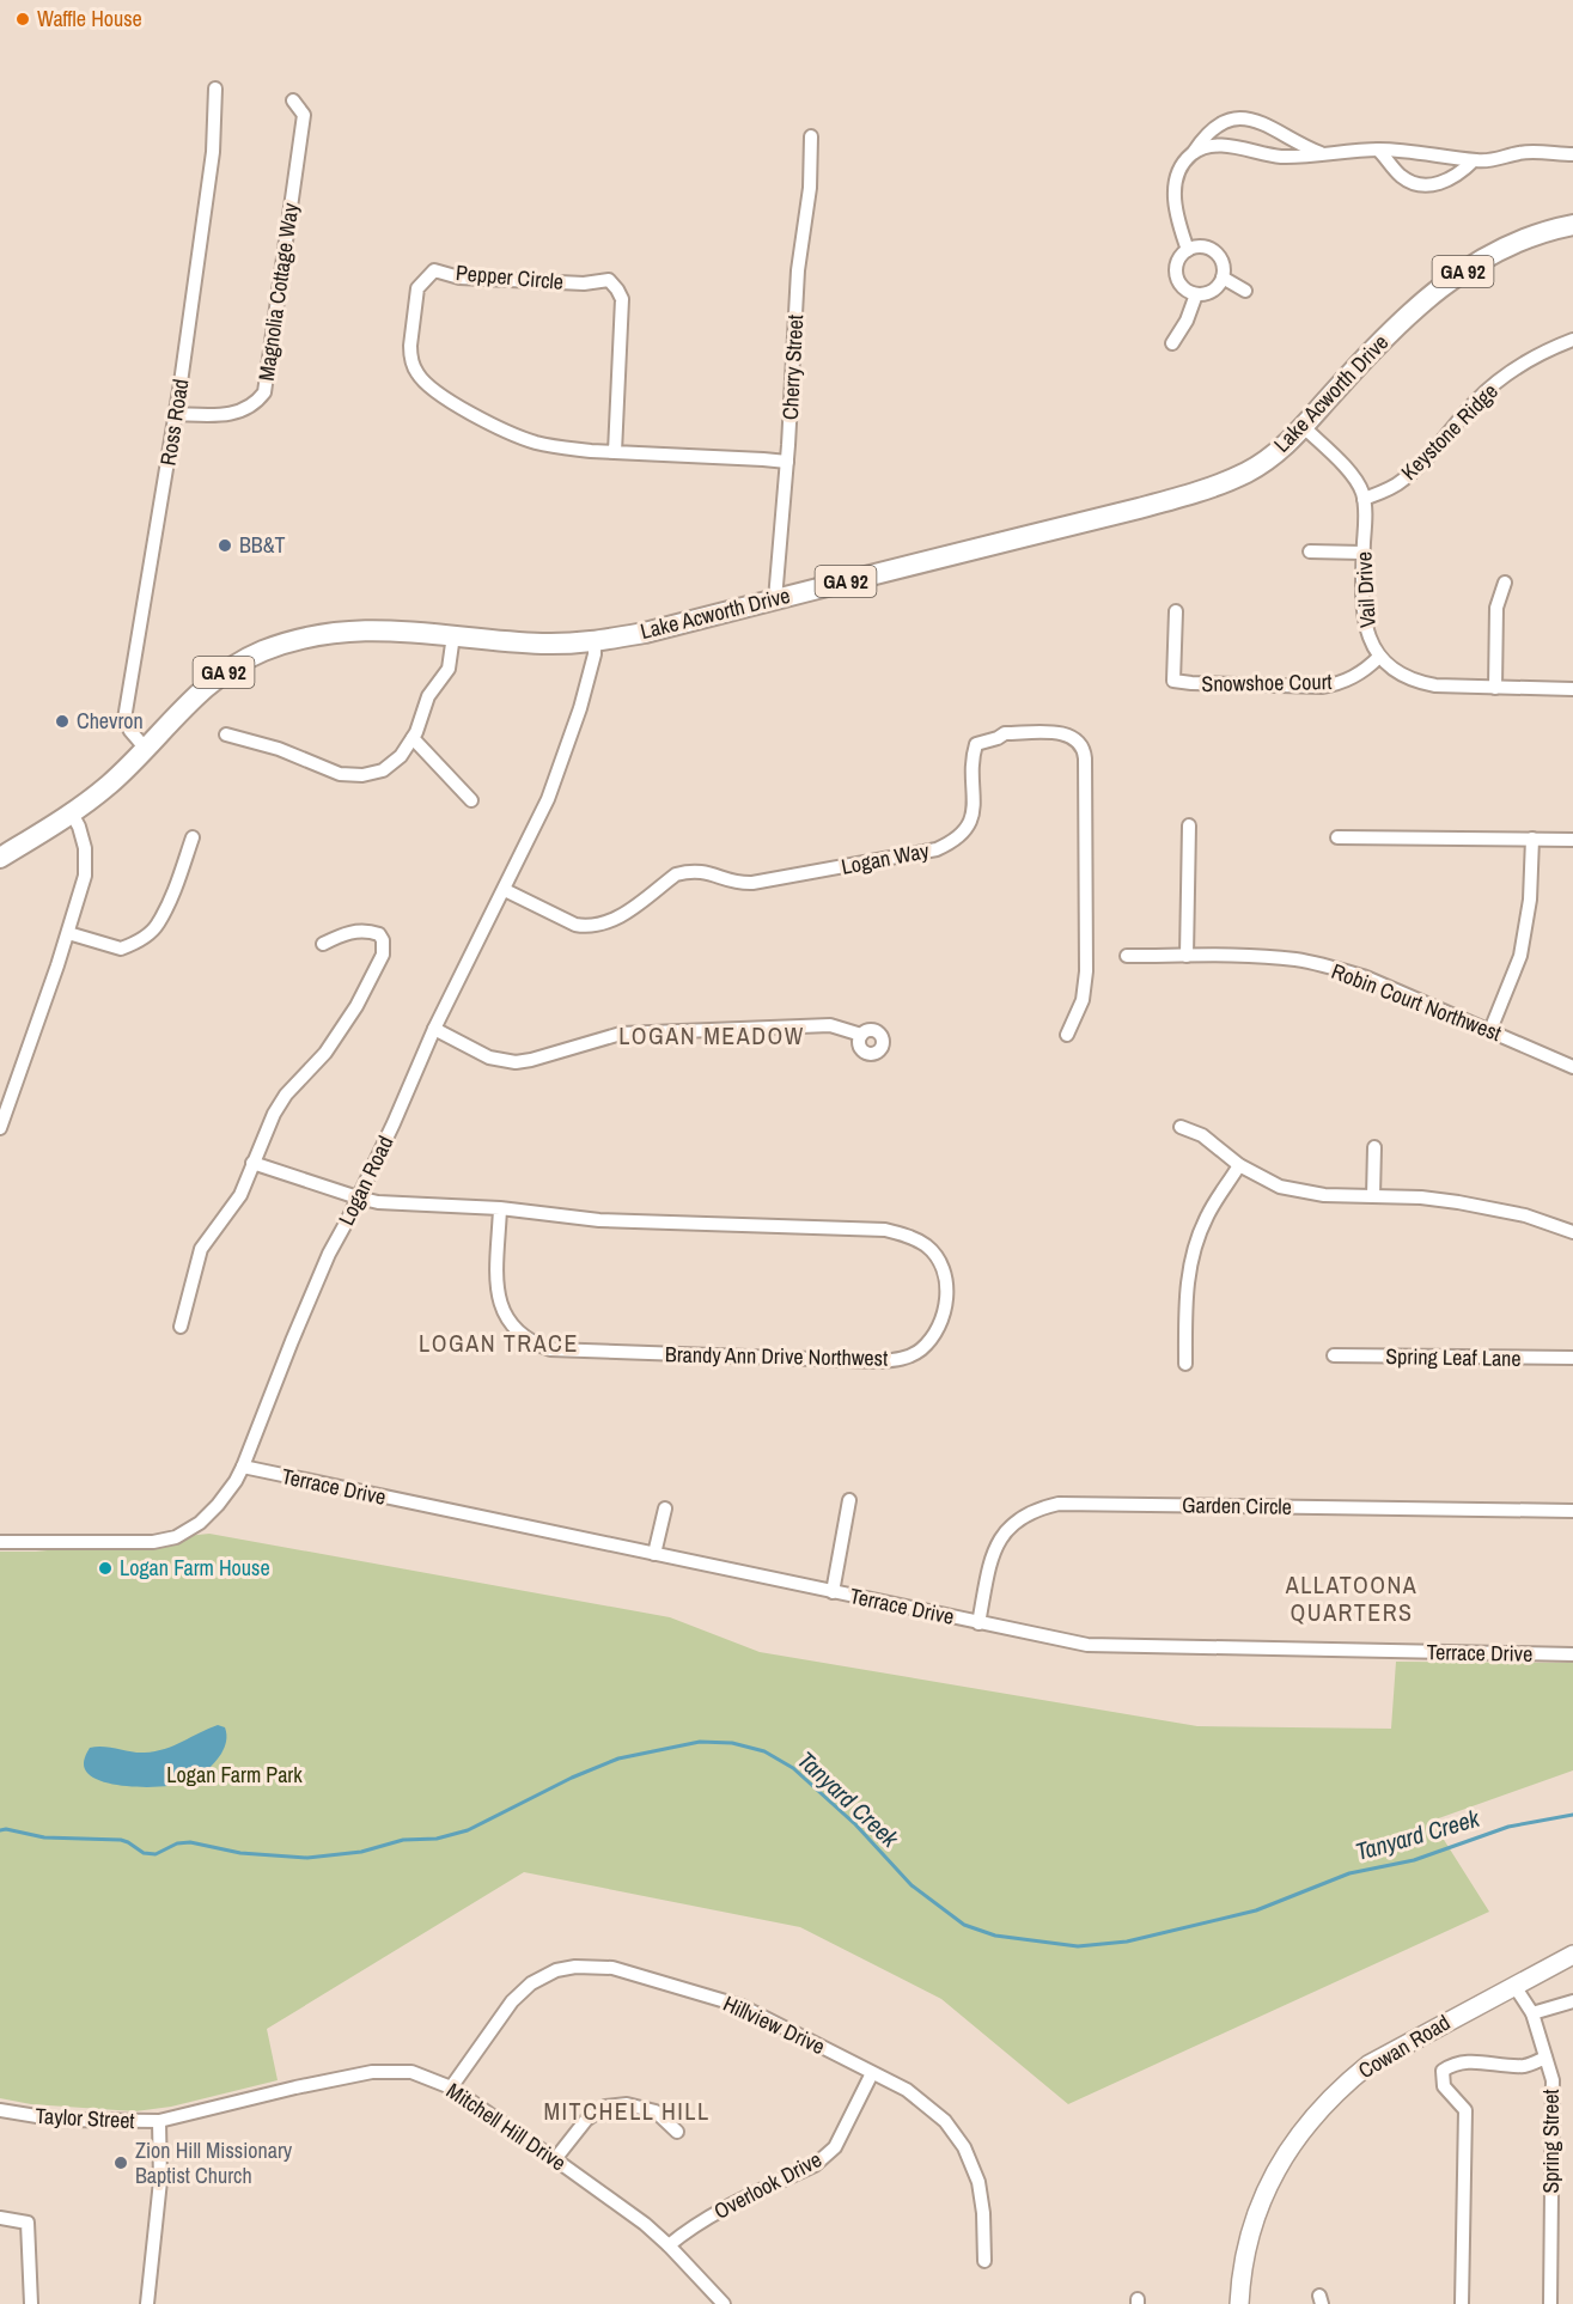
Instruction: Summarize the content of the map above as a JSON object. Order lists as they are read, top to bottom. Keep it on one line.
{"streets":{"main road":["GA 92","Lake Acworth Drive","Cowan Road"],"street":["Pepper Circle","Magnolia Cottage Way","Cherry Street","Ross Road","Keystone Ridge","Vail Drive","Snowshoe Court","Logan Way","Robin Court Northwest","Logan Road","Brandy Ann Drive Northwest","Spring Leaf Lane","Terrace Drive","Garden Circle","Hillview Drive","Taylor Street","Mitchell Hill Drive","Spring Street","Overlook Drive"]},"crossings":[["Pepper Circle","Cherry Street"],["Magnolia Cottage Way","Ross Road"],["Cherry Street","Lake Acworth Drive"],["Lake Acworth Drive","Ross Road"],["Lake Acworth Drive","Logan Road"],["Keystone Ridge","Vail Drive"],["Vail Drive","Snowshoe Court"],["Logan Way","Logan Road"],["Logan Road","Brandy Ann Drive Northwest"],["Logan Road","Terrace Drive"],["Terrace Drive","Garden Circle"],["Hillview Drive","Mitchell Hill Drive"],["Hillview Drive","Overlook Drive"],["Cowan Road","Spring Street"],["Taylor Street","Mitchell Hill Drive"],["Mitchell Hill Drive","Overlook Drive"]],"districts":["LOGAN MEADOW","LOGAN TRACE","ALLATOONA QUARTERS","MITCHELL HILL"],"water":["Tanyard Creek"],"parks":["Logan Farm Park"],"places":["Waffle House","BB&T","Chevron","Logan Farm House","Zion Hill Missionary Baptist Church"]}
